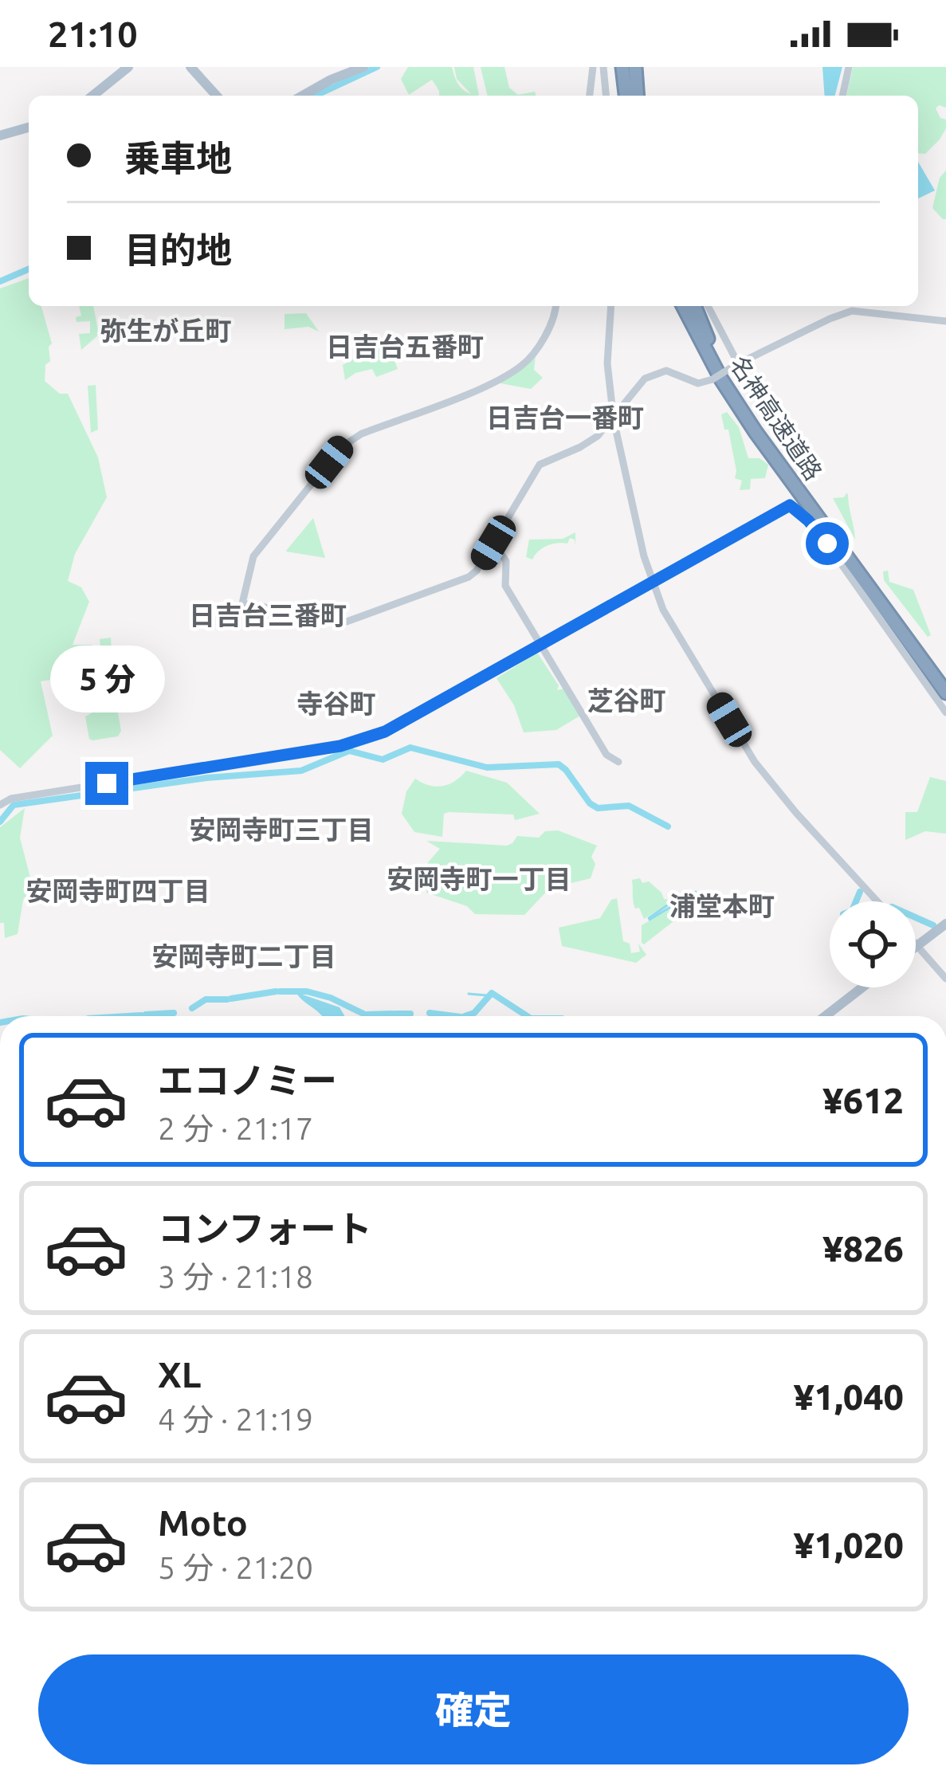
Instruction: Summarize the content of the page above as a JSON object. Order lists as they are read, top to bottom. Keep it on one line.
{"streets":{"highway":["名神高速道路"]},"districts":["弥生が丘町","日吉台五番町","日吉台一番町","日吉台三番町","芝谷町","寺谷町","安岡寺町三丁目","安岡寺町一丁目","安岡寺町四丁目","浦堂本町","安岡寺町二丁目"],"page":{"status":"21:10","banner":["乗車地","目的地"],"bubble":"5 分","list":[{"name":"エコノミー","note":"2 分 · 21:17","value":"¥612"},{"name":"コンフォート","note":"3 分 · 21:18","value":"¥826"},{"name":"XL","note":"4 分 · 21:19","value":"¥1,040"},{"name":"Moto","note":"5 分 · 21:20","value":"¥1,020"}],"buttons":"確定"}}
